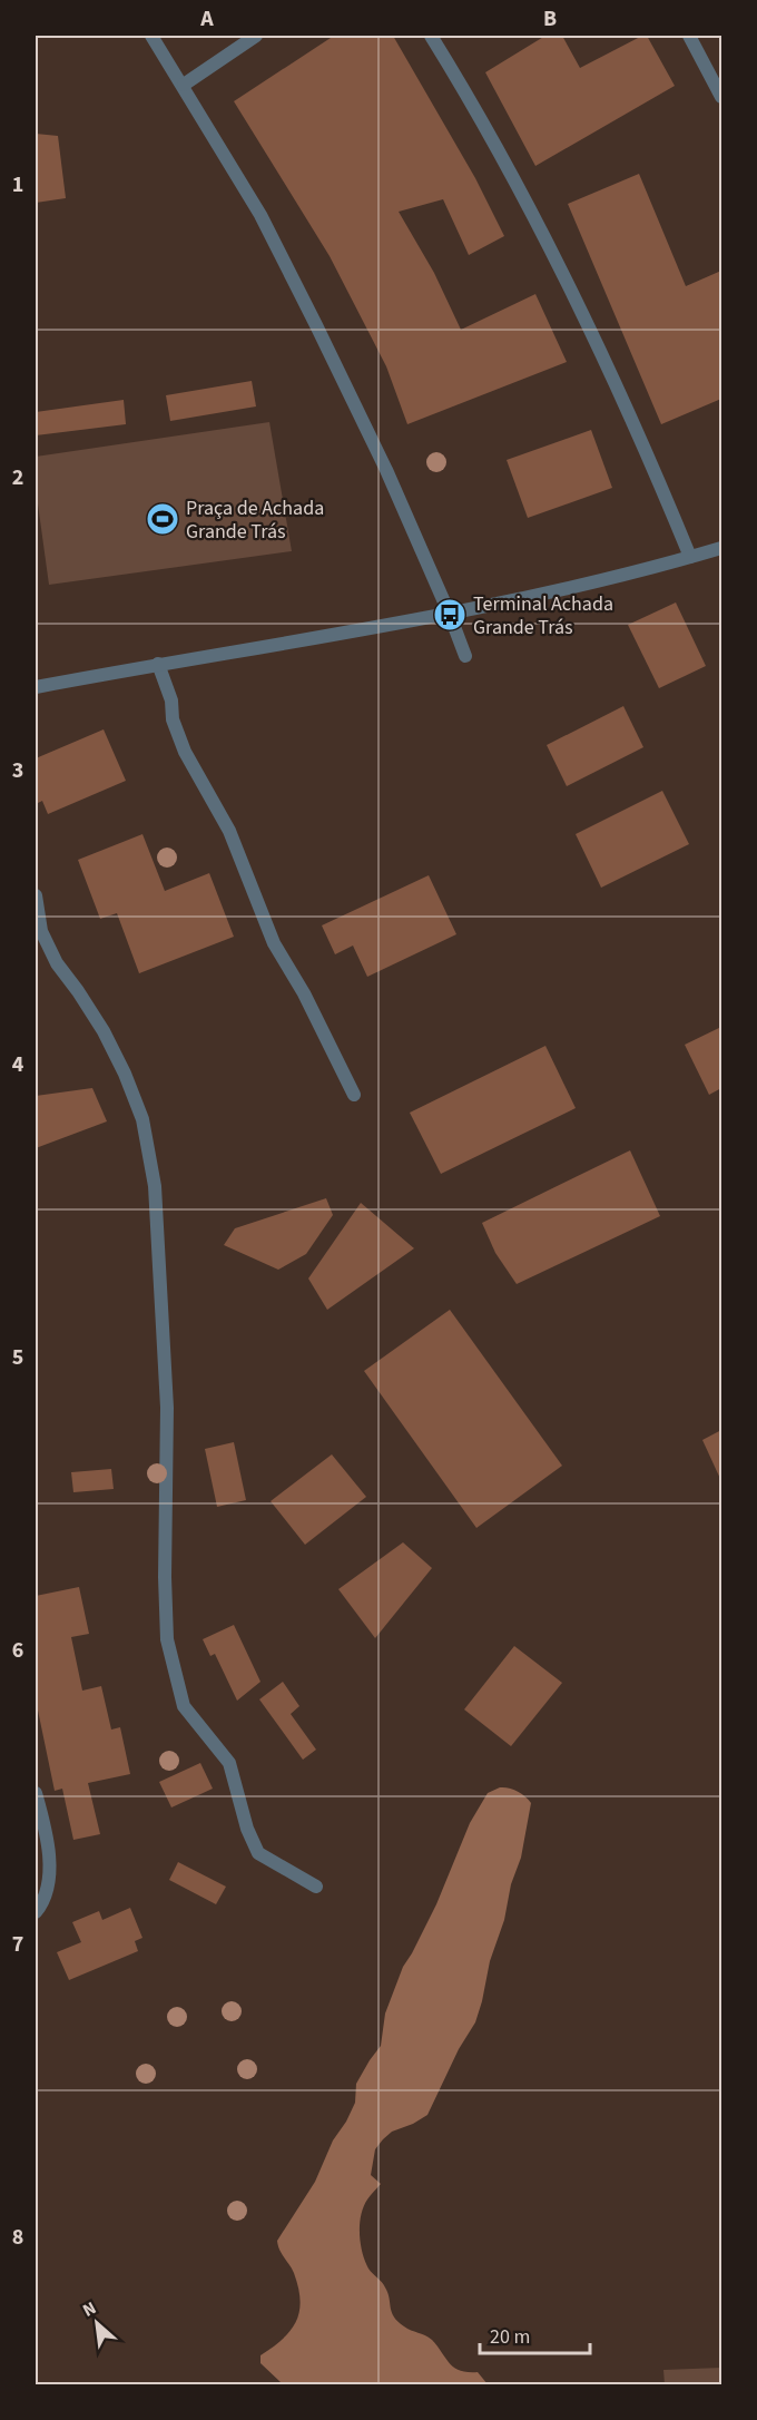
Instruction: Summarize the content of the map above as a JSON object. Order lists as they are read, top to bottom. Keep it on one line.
{"places":{"sports":["Praça de Achada Grande Trás"],"bus stop":["Terminal Achada Grande Trás"]},"scale_bar":"20 m","north":"top left","grid":{"columns":["A","B"],"rows":["1","2","3","4","5","6","7","8"]}}
